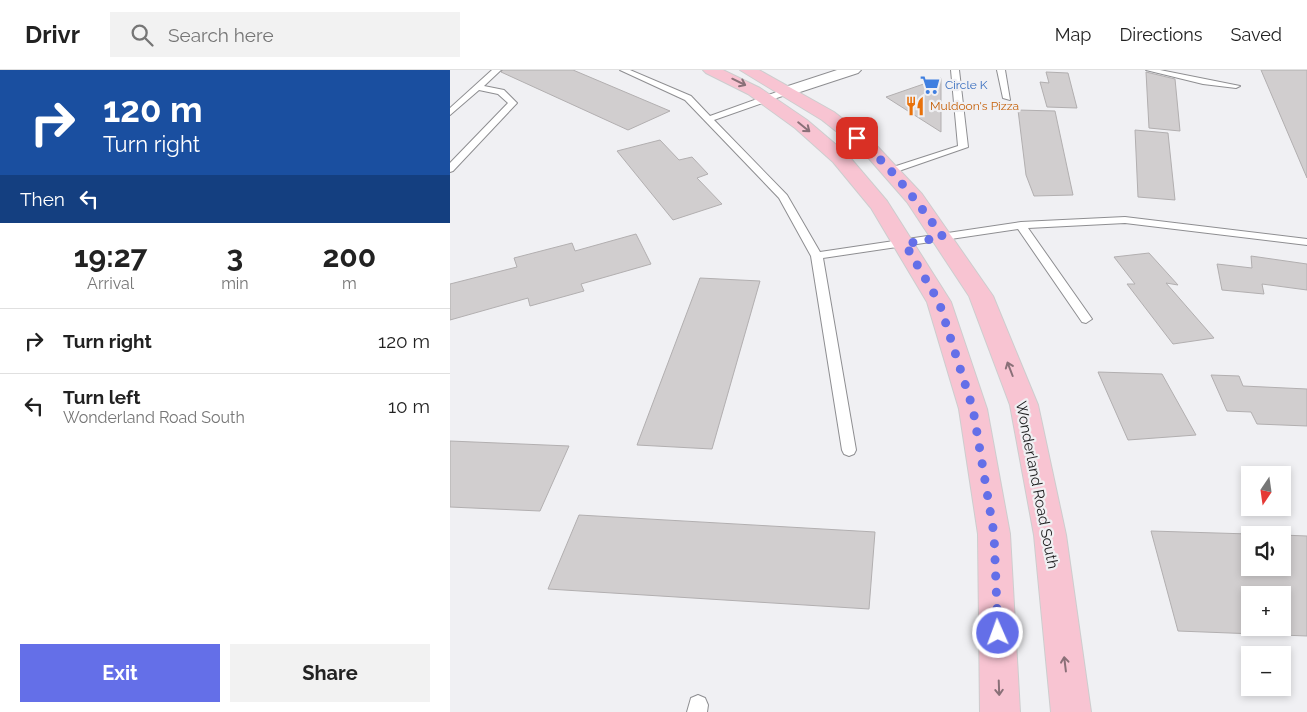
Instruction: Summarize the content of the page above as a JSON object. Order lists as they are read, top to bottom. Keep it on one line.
{"streets":{"main road":["Wonderland Road South"]},"places":{"supermarket":["Circle K"],"restaurant":["Muldoon's Pizza"]},"north":"bottom","page":{"header":"Drivr","search":"Search here","nav":["Map","Directions","Saved"],"turn":["120 m","Turn right"],"then":"Then","eta":["19:27","Arrival","3","min","200","m"],"list":[{"name":"Turn right","value":"120 m"},{"name":"Turn left","note":"Wonderland Road South","value":"10 m"}],"map_buttons":["+","−"],"buttons":["Exit","Share"]}}
